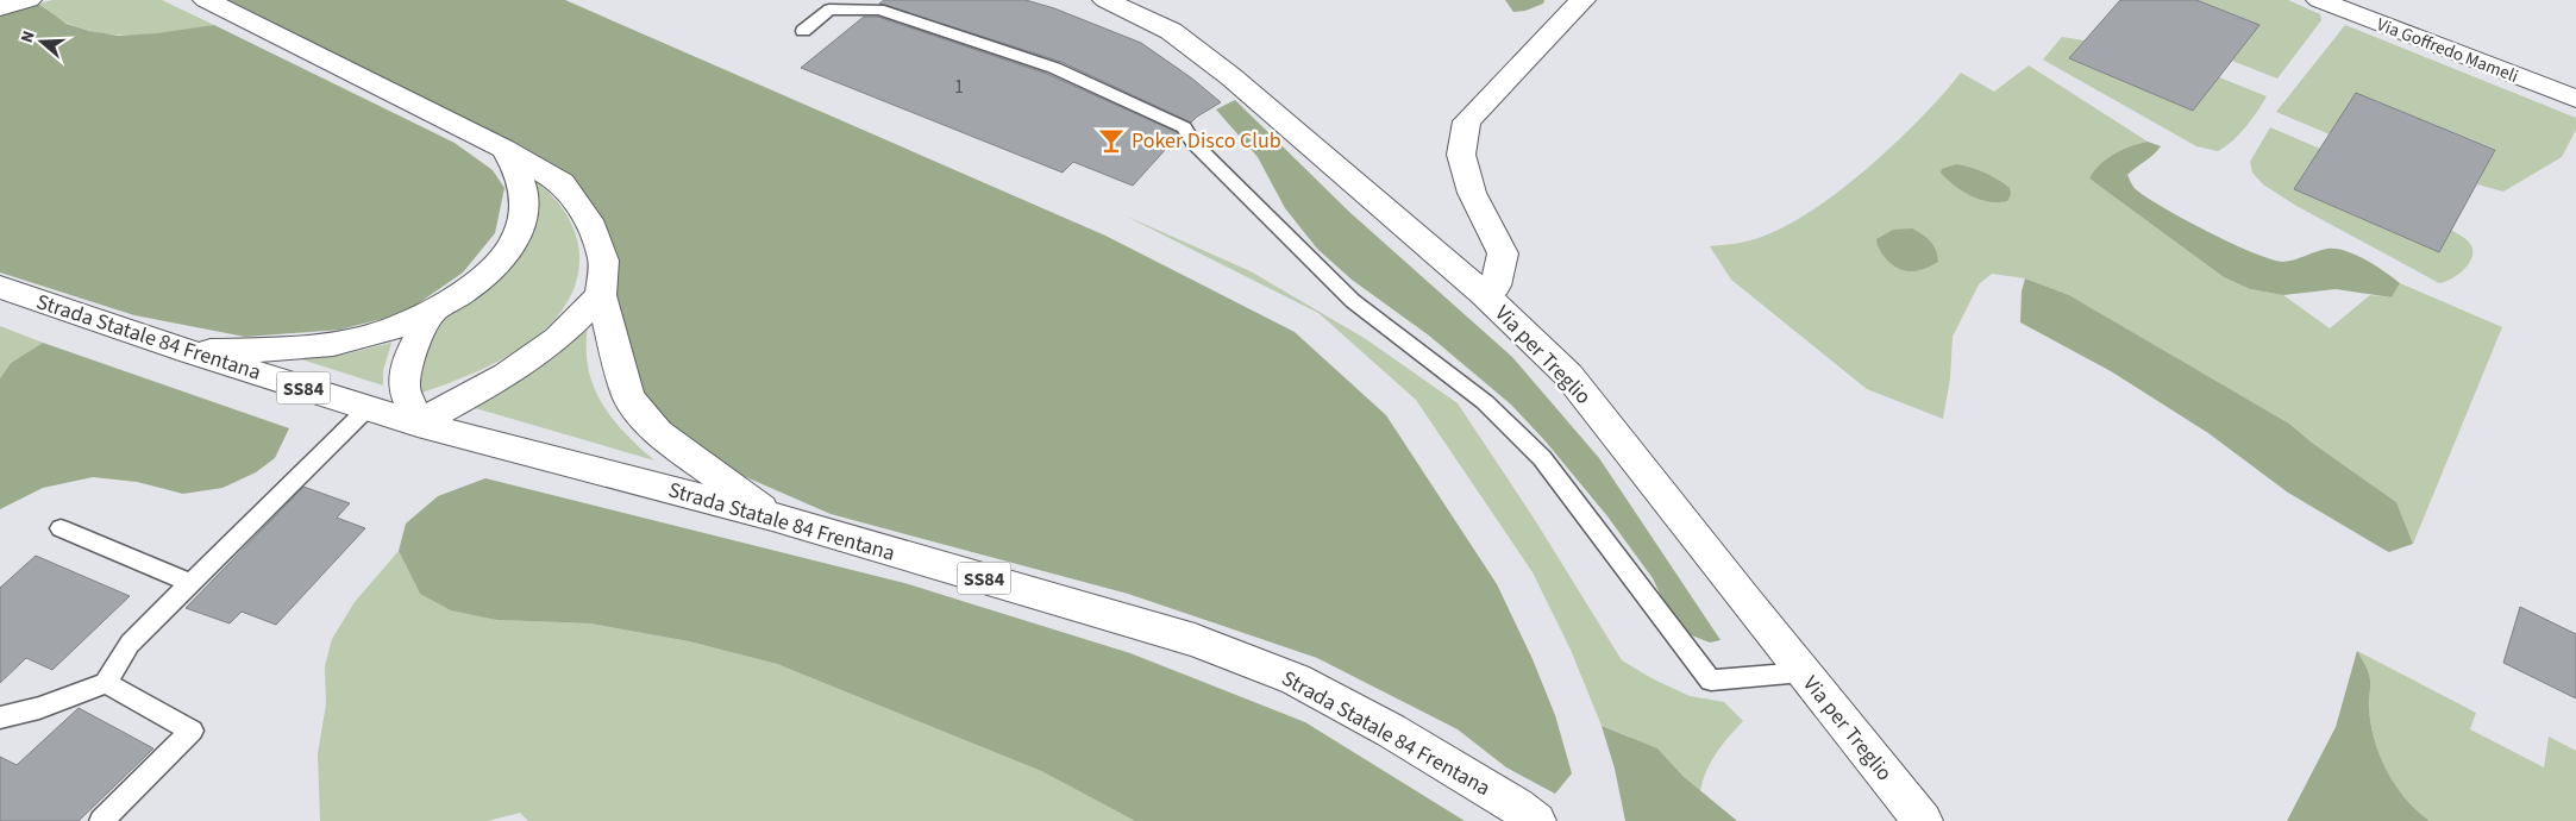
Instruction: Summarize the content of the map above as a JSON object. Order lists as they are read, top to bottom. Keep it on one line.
{"streets":{"main road":["Via Goffredo Mameli","Strada Statale 84 Frentana","Via per Treglio","SS84"]},"places":{"bar":["Poker Disco Club"]},"house_numbers":["1"],"north":"left"}
